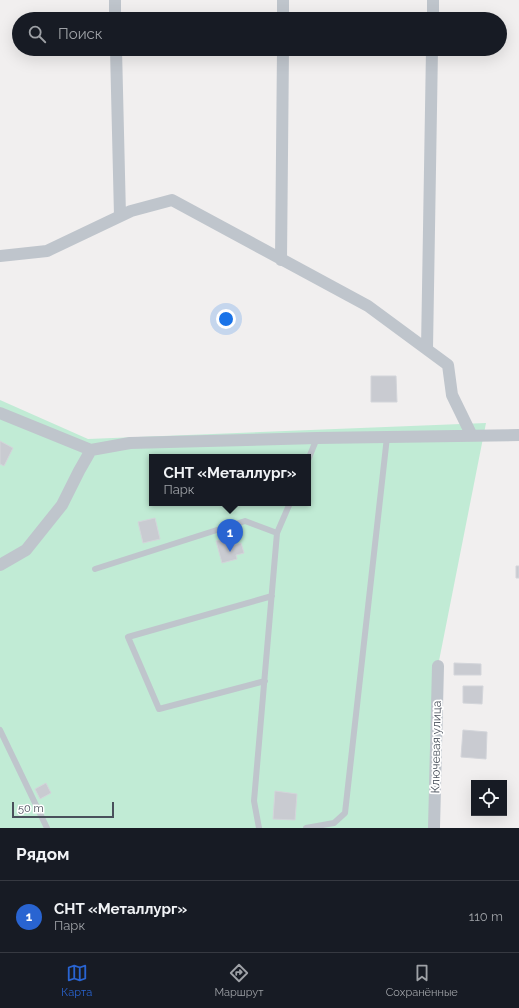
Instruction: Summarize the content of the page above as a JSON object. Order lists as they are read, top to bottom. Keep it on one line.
{"streets":{"street":["Ключевая улица"]},"scale_bar":"50 m","page":{"search":"Поиск","popup":["СНТ «Металлург»","Парк"],"pins":"1","scale":"50 m","heading":"Рядом","list":[{"mark":"1","name":"СНТ «Металлург»","note":"Парк","value":"110 m"}],"nav":["Карта","Маршрут","Сохранённые"]}}
